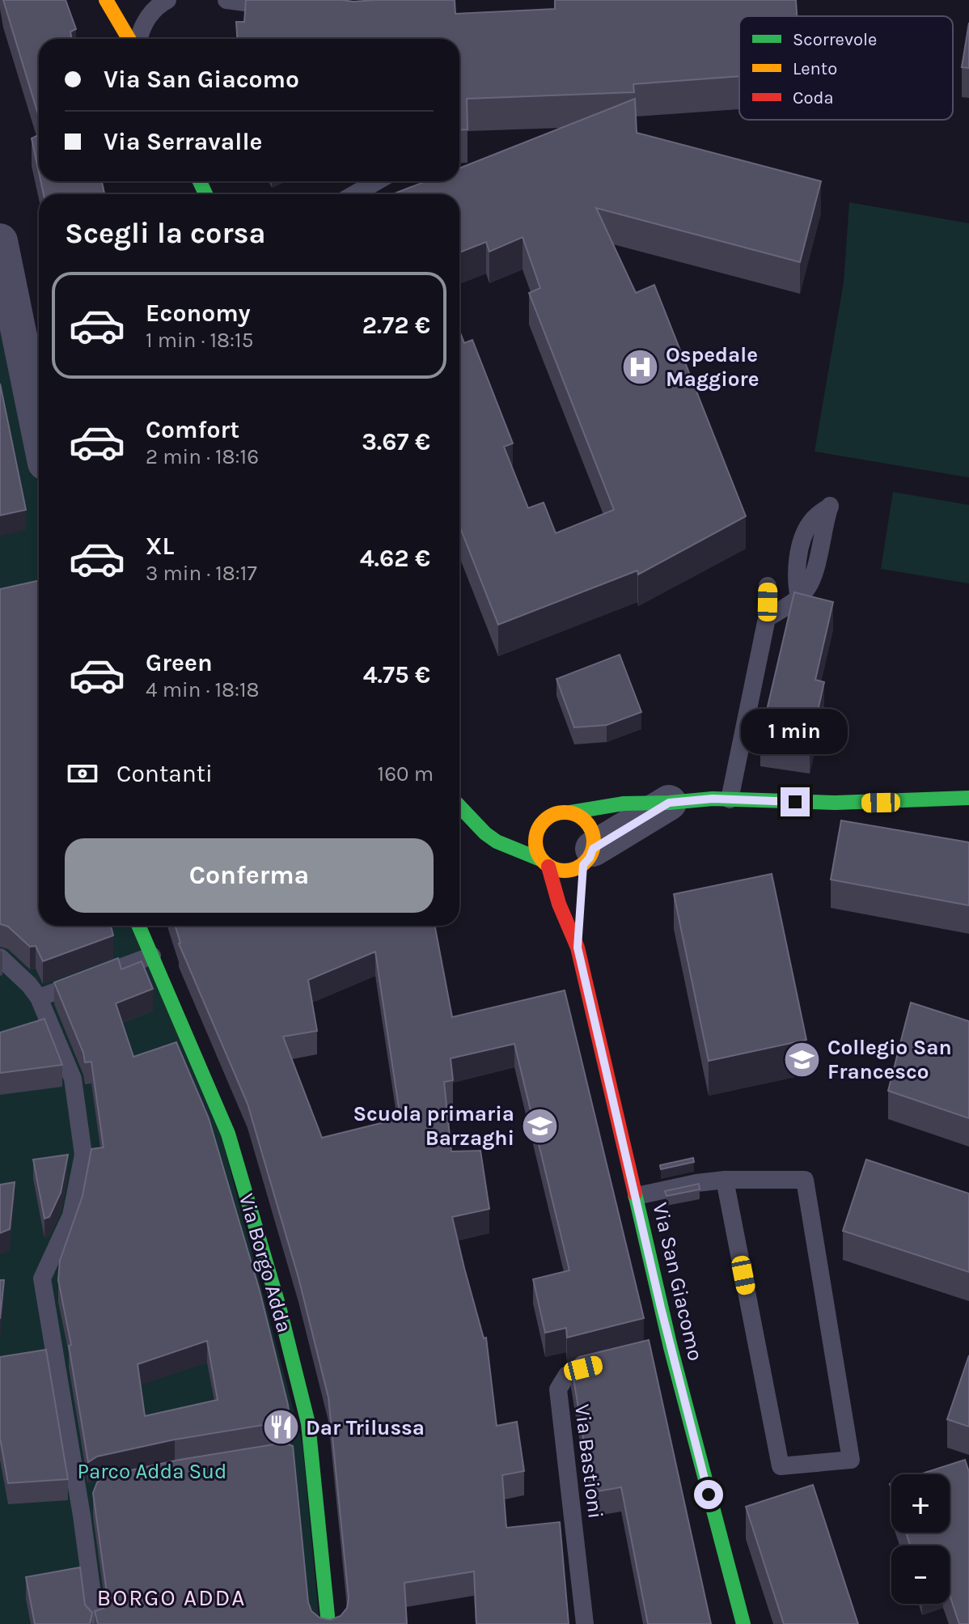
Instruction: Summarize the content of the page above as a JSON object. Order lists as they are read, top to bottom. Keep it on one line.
{"streets":{"street":["Via Borgo Adda","Via San Giacomo"],"lane":["Via Bastioni"]},"districts":["BORGO ADDA"],"parks":["Parco Adda Sud"],"places":{"hospital":["Ospedale Maggiore"],"school or university":["Collegio San Francesco","Scuola primaria Barzaghi"],"restaurant":["Dar Trilussa"]},"legend":["Scorrevole","Lento","Coda"],"page":{"banner":["Via San Giacomo","Via Serravalle"],"heading":"Scegli la corsa","list":[{"name":"Economy","note":"1 min · 18:15","value":"2.72 €"},{"name":"Comfort","note":"2 min · 18:16","value":"3.67 €"},{"name":"XL","note":"3 min · 18:17","value":"4.62 €"},{"name":"Green","note":"4 min · 18:18","value":"4.75 €"}],"bubble":"1 min","pay":["Contanti","160 m"],"buttons":"Conferma","map_buttons":["+","−"]}}
